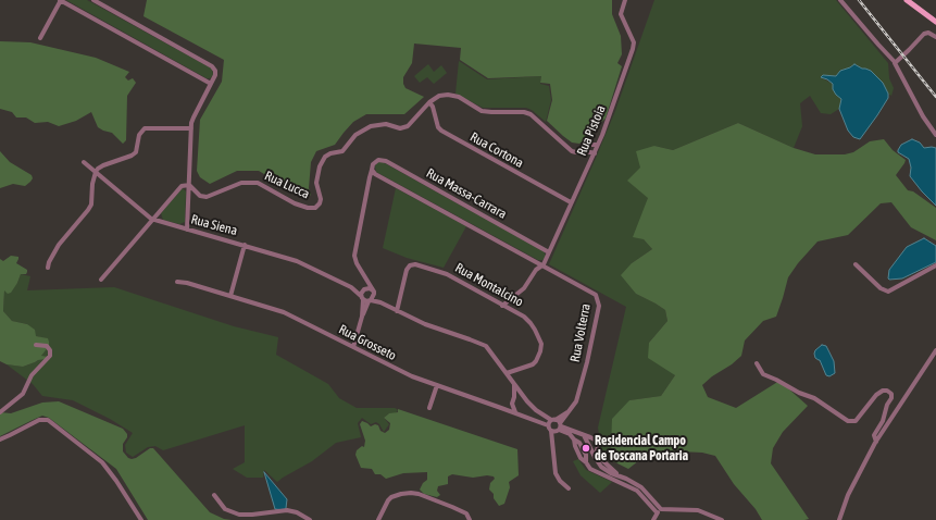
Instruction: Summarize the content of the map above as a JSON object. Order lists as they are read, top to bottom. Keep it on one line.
{"streets":{"street":["Rua Pistoia","Rua Cortona","Rua Lucca","Rua Massa-Carrara","Rua Siena","Rua Montalcino","Rua Volterra","Rua Grosseto"]},"crossings":[["Rua Pistoia","Rua Cortona"],["Rua Pistoia","Rua Lucca"],["Rua Pistoia","Rua Massa-Carrara"],["Rua Pistoia","Rua Montalcino"],["Rua Pistoia","Rua Volterra"],["Rua Cortona","Rua Lucca"],["Rua Massa-Carrara","Rua Siena"],["Rua Siena","Rua Montalcino"],["Rua Siena","Rua Volterra"]],"places":["Residencial Campo de Toscana Portaria"]}
